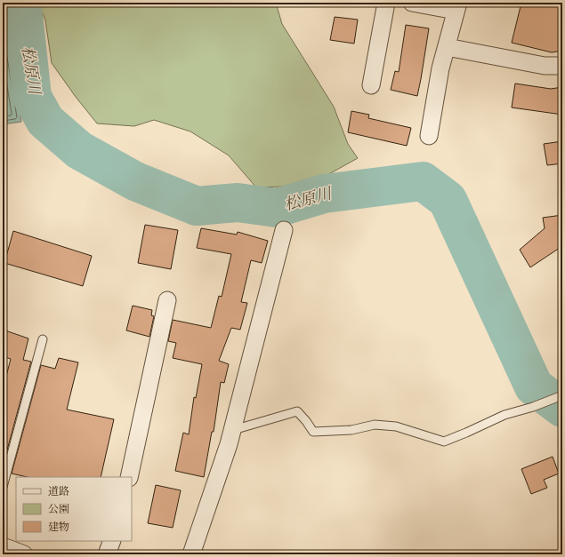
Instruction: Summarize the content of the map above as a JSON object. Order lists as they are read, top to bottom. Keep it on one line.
{"water":["松原川"],"legend":["道路","公園","建物"]}
